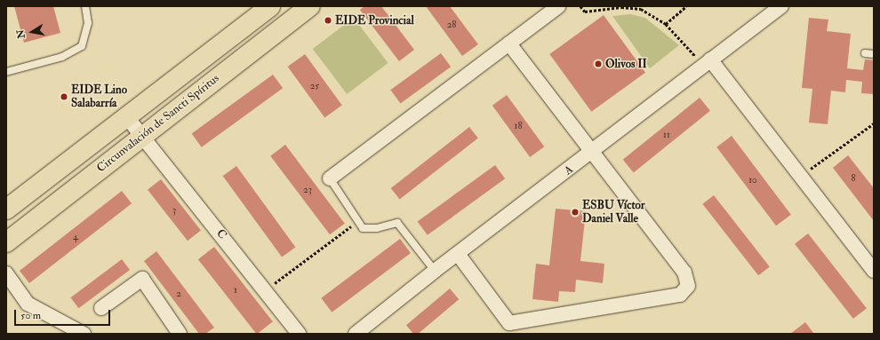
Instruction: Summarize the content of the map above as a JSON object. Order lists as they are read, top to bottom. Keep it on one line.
{"streets":{"highway":["Circunvalación de Sancti Spíritus"],"street":["A","C"]},"crossings":[["Circunvalación de Sancti Spíritus","C"]],"places":["EIDE Provincial","Olivos II","EIDE Lino Salabarría","ESBU Víctor Daniel Valle"],"house_numbers":["28","25","18","11","8","10","23","3","4","1","2"],"scale_bar":"50 m","north":"left"}
